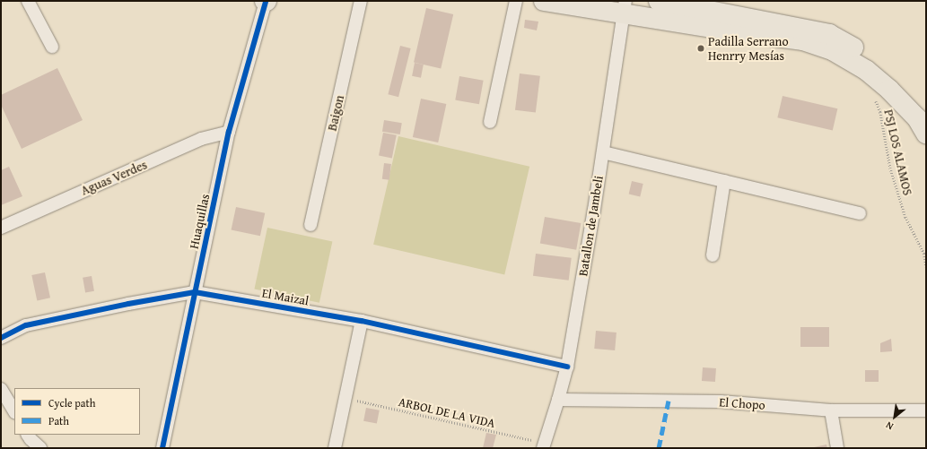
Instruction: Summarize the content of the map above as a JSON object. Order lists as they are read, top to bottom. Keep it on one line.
{"streets":{"street":["Baigon","Aguas Verdes","Huaquillas","Batallon de Jambeli","El Maizal","El Chopo"],"path":["PSJ LOS ALAMOS","ARBOL DE LA VIDA"]},"crossings":[["Aguas Verdes","Huaquillas"],["Huaquillas","El Maizal"],["Batallon de Jambeli","El Maizal"],["Batallon de Jambeli","El Chopo"],["Batallon de Jambeli","ARBOL DE LA VIDA"]],"places":["Padilla Serrano Henrry Mesías"],"legend":["Cycle path","Path"],"north":"bottom left"}
